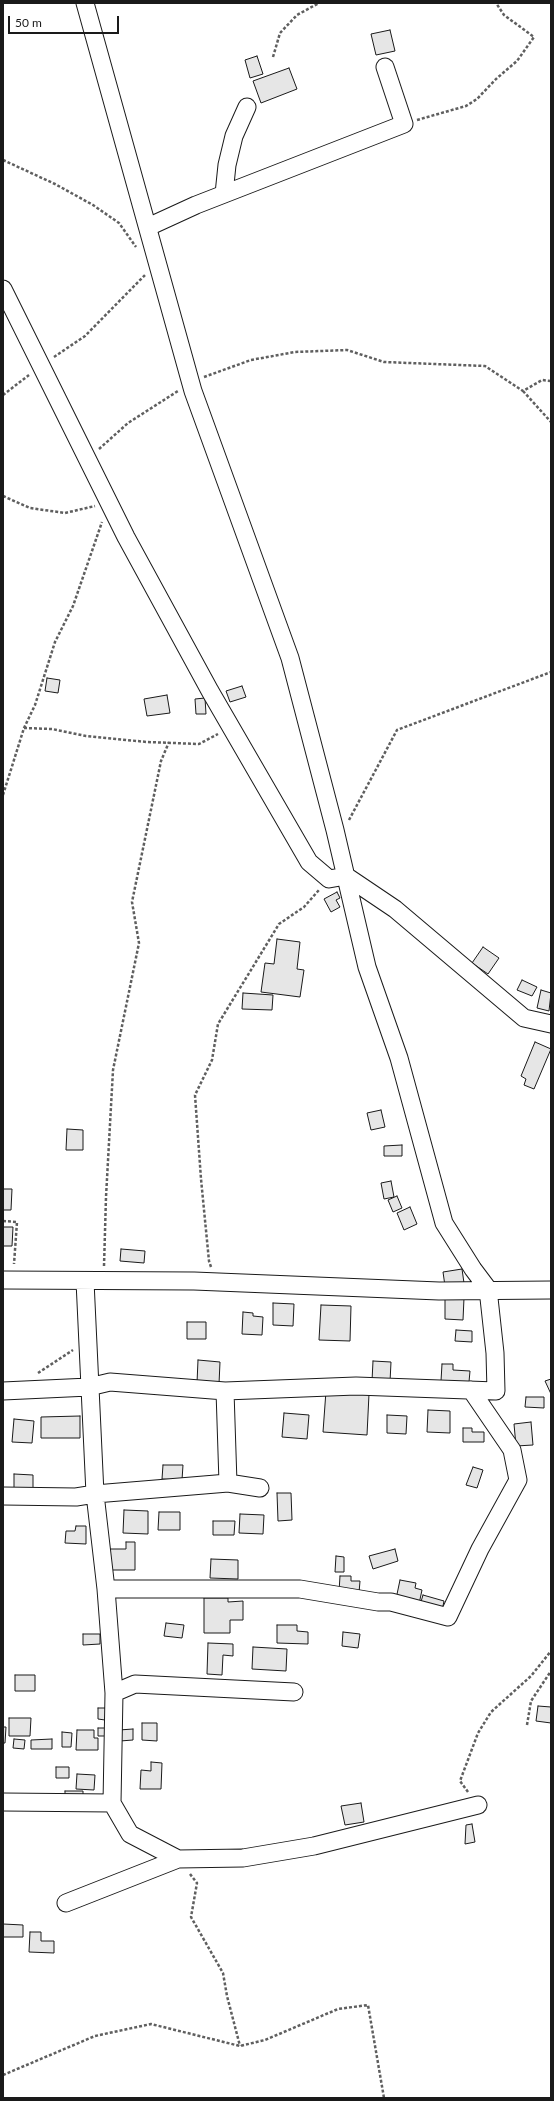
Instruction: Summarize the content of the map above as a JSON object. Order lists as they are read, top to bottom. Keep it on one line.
{"scale_bar":"50 m"}
